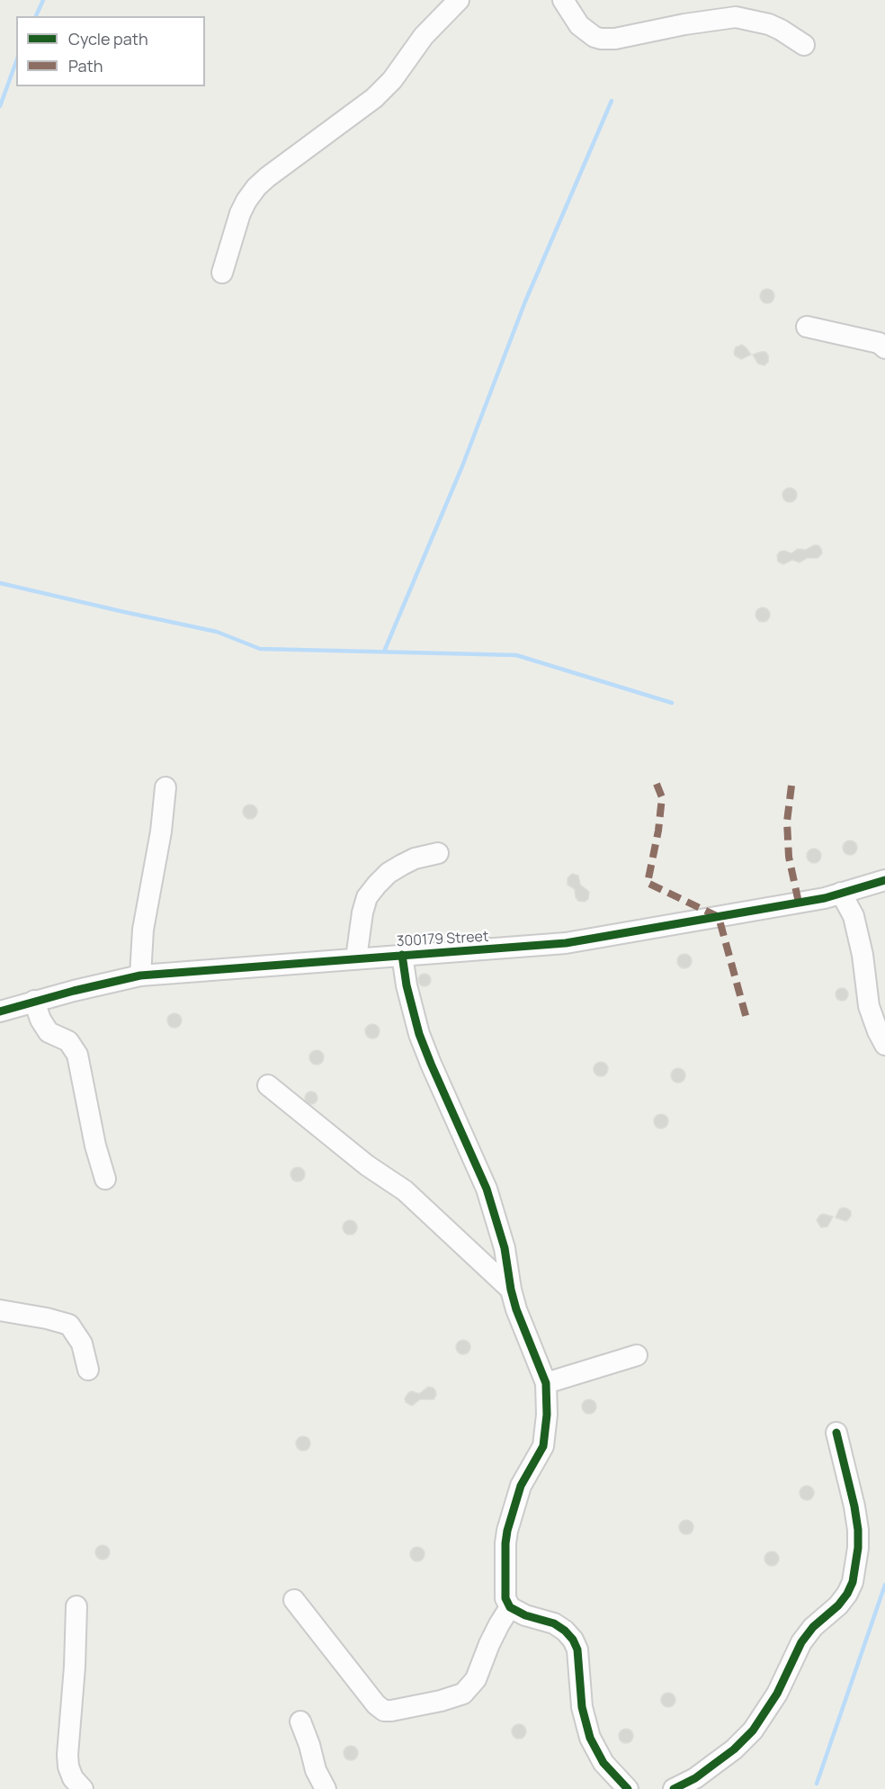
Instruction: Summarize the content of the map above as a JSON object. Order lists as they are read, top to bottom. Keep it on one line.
{"streets":{"street":["300179 Street"]},"legend":["Cycle path","Path"]}
